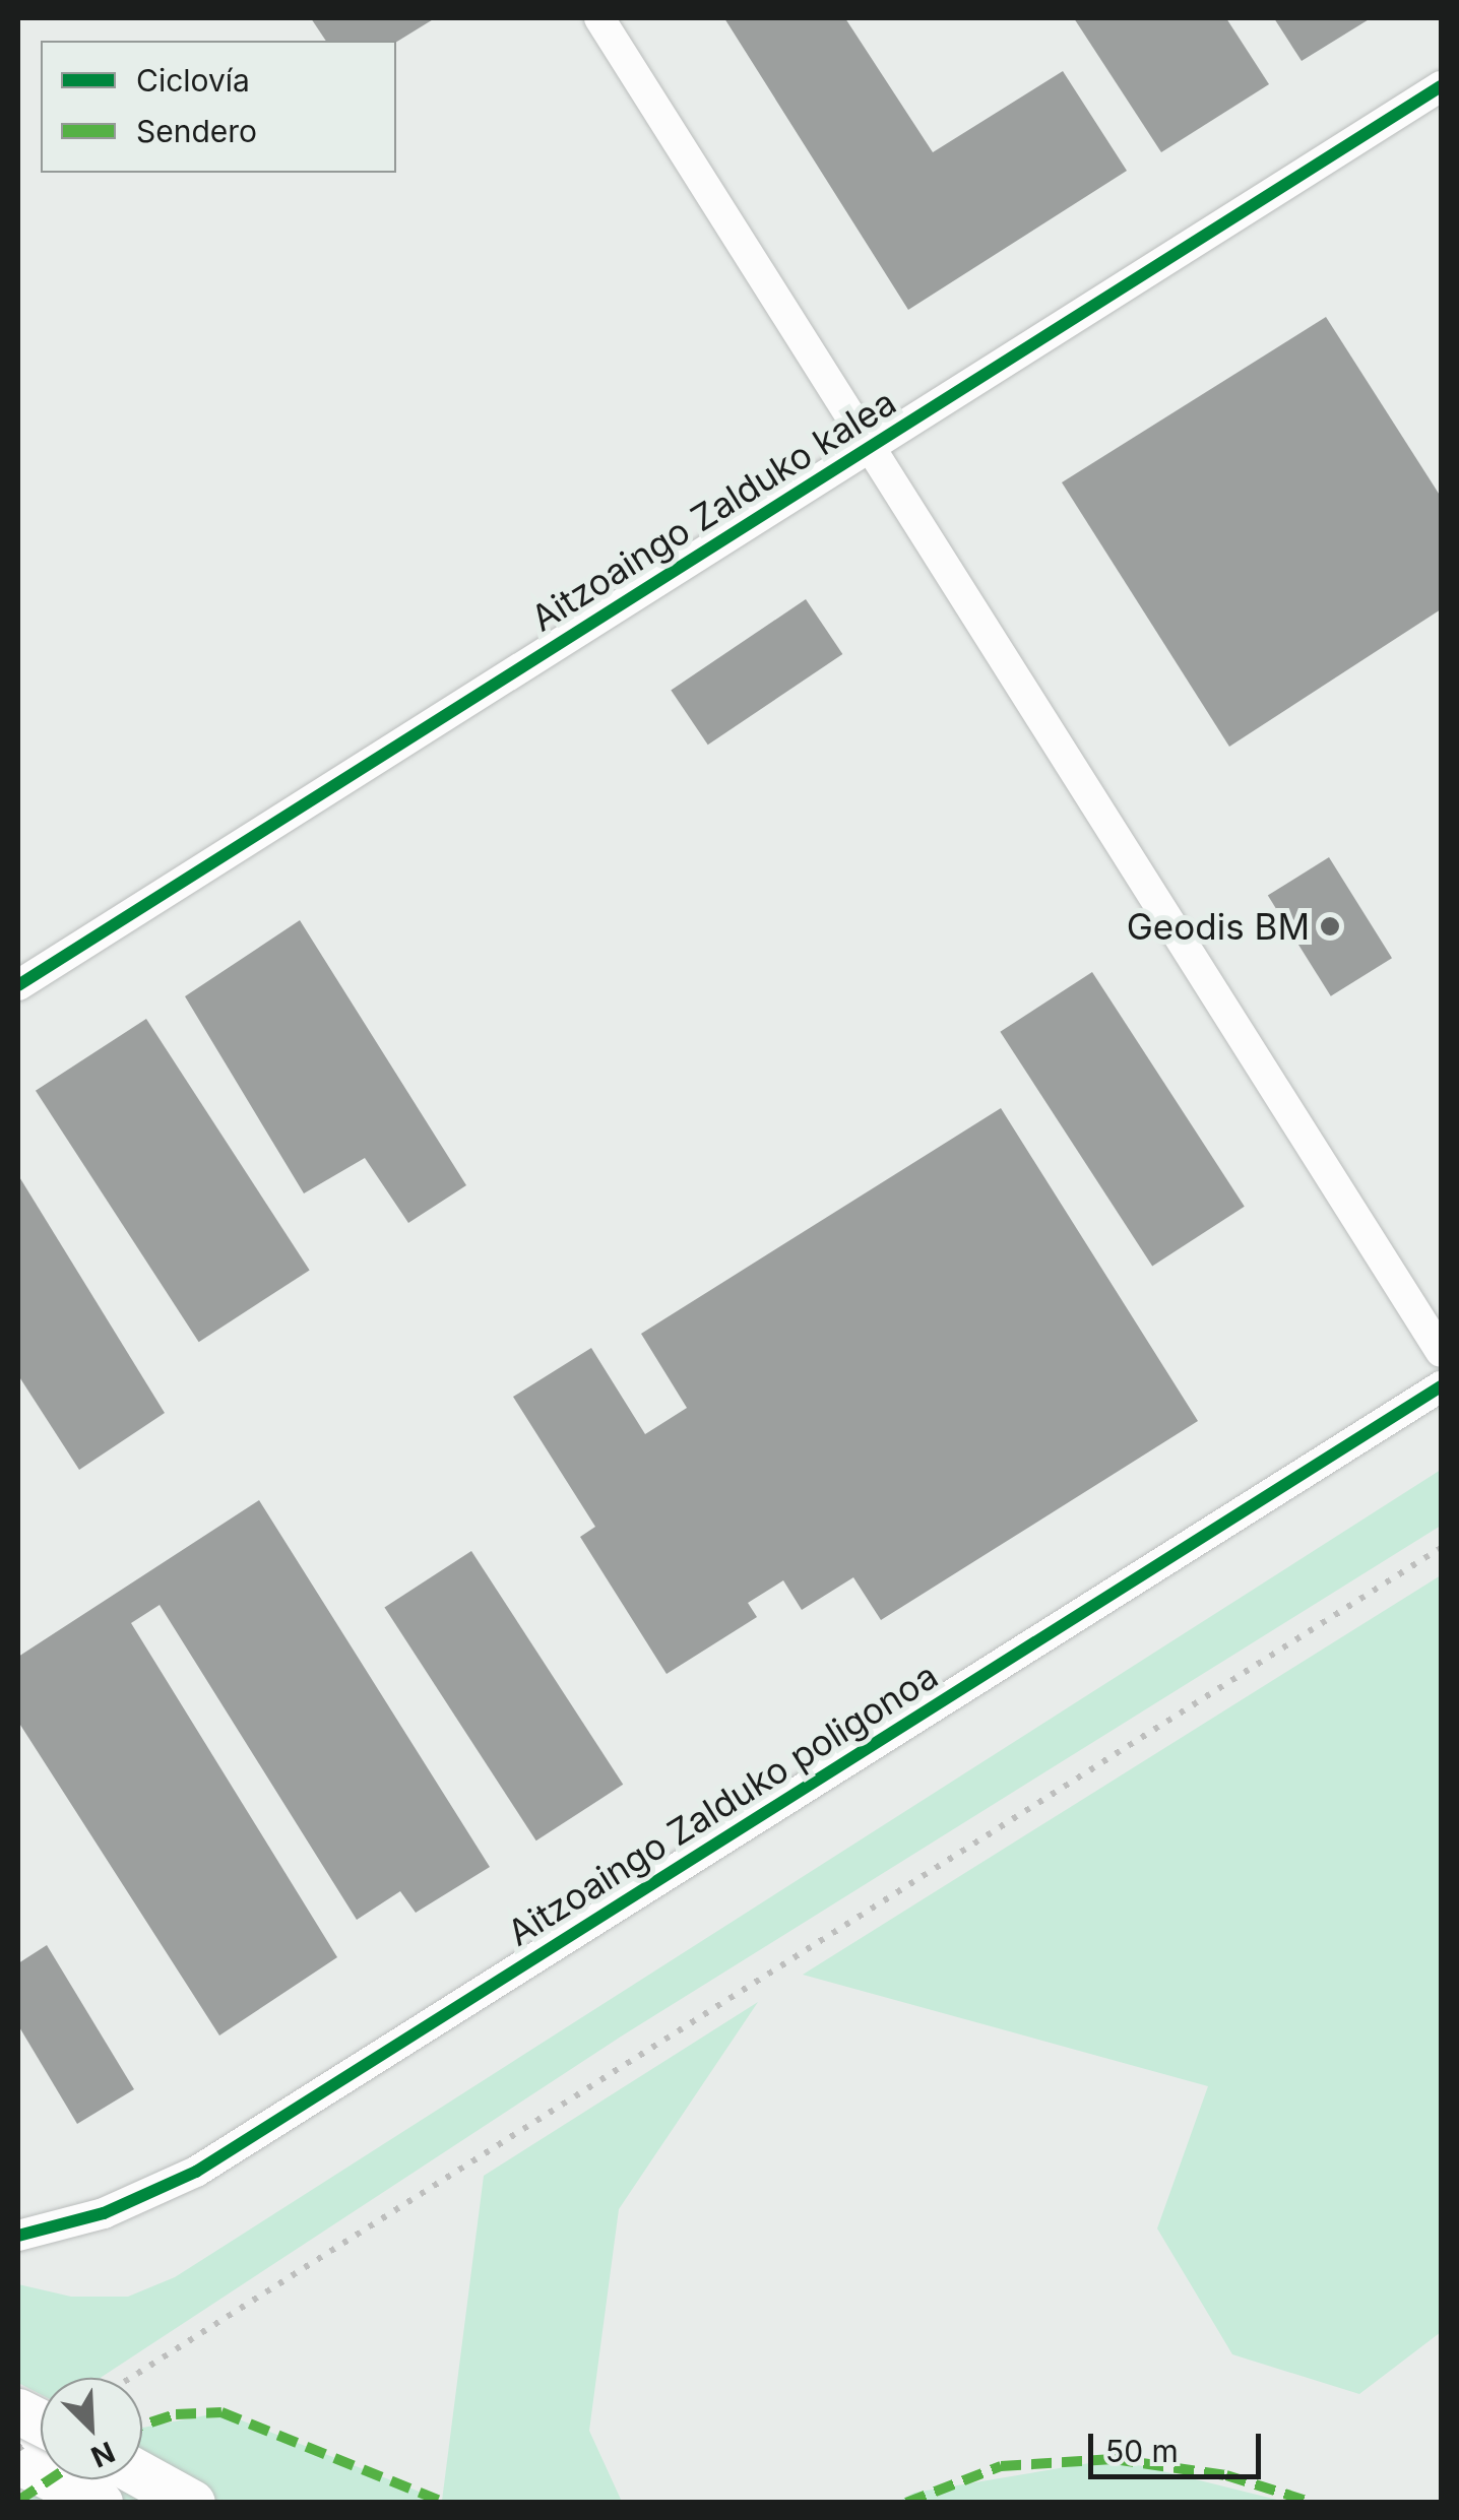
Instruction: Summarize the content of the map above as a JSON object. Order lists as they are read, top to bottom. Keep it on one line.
{"streets":{"street":["Aitzoaingo Zalduko kalea","Aitzoaingo Zalduko poligonoa"]},"places":["Geodis BM"],"legend":["Ciclovía","Sendero"],"scale_bar":"50 m","north":"bottom right"}
